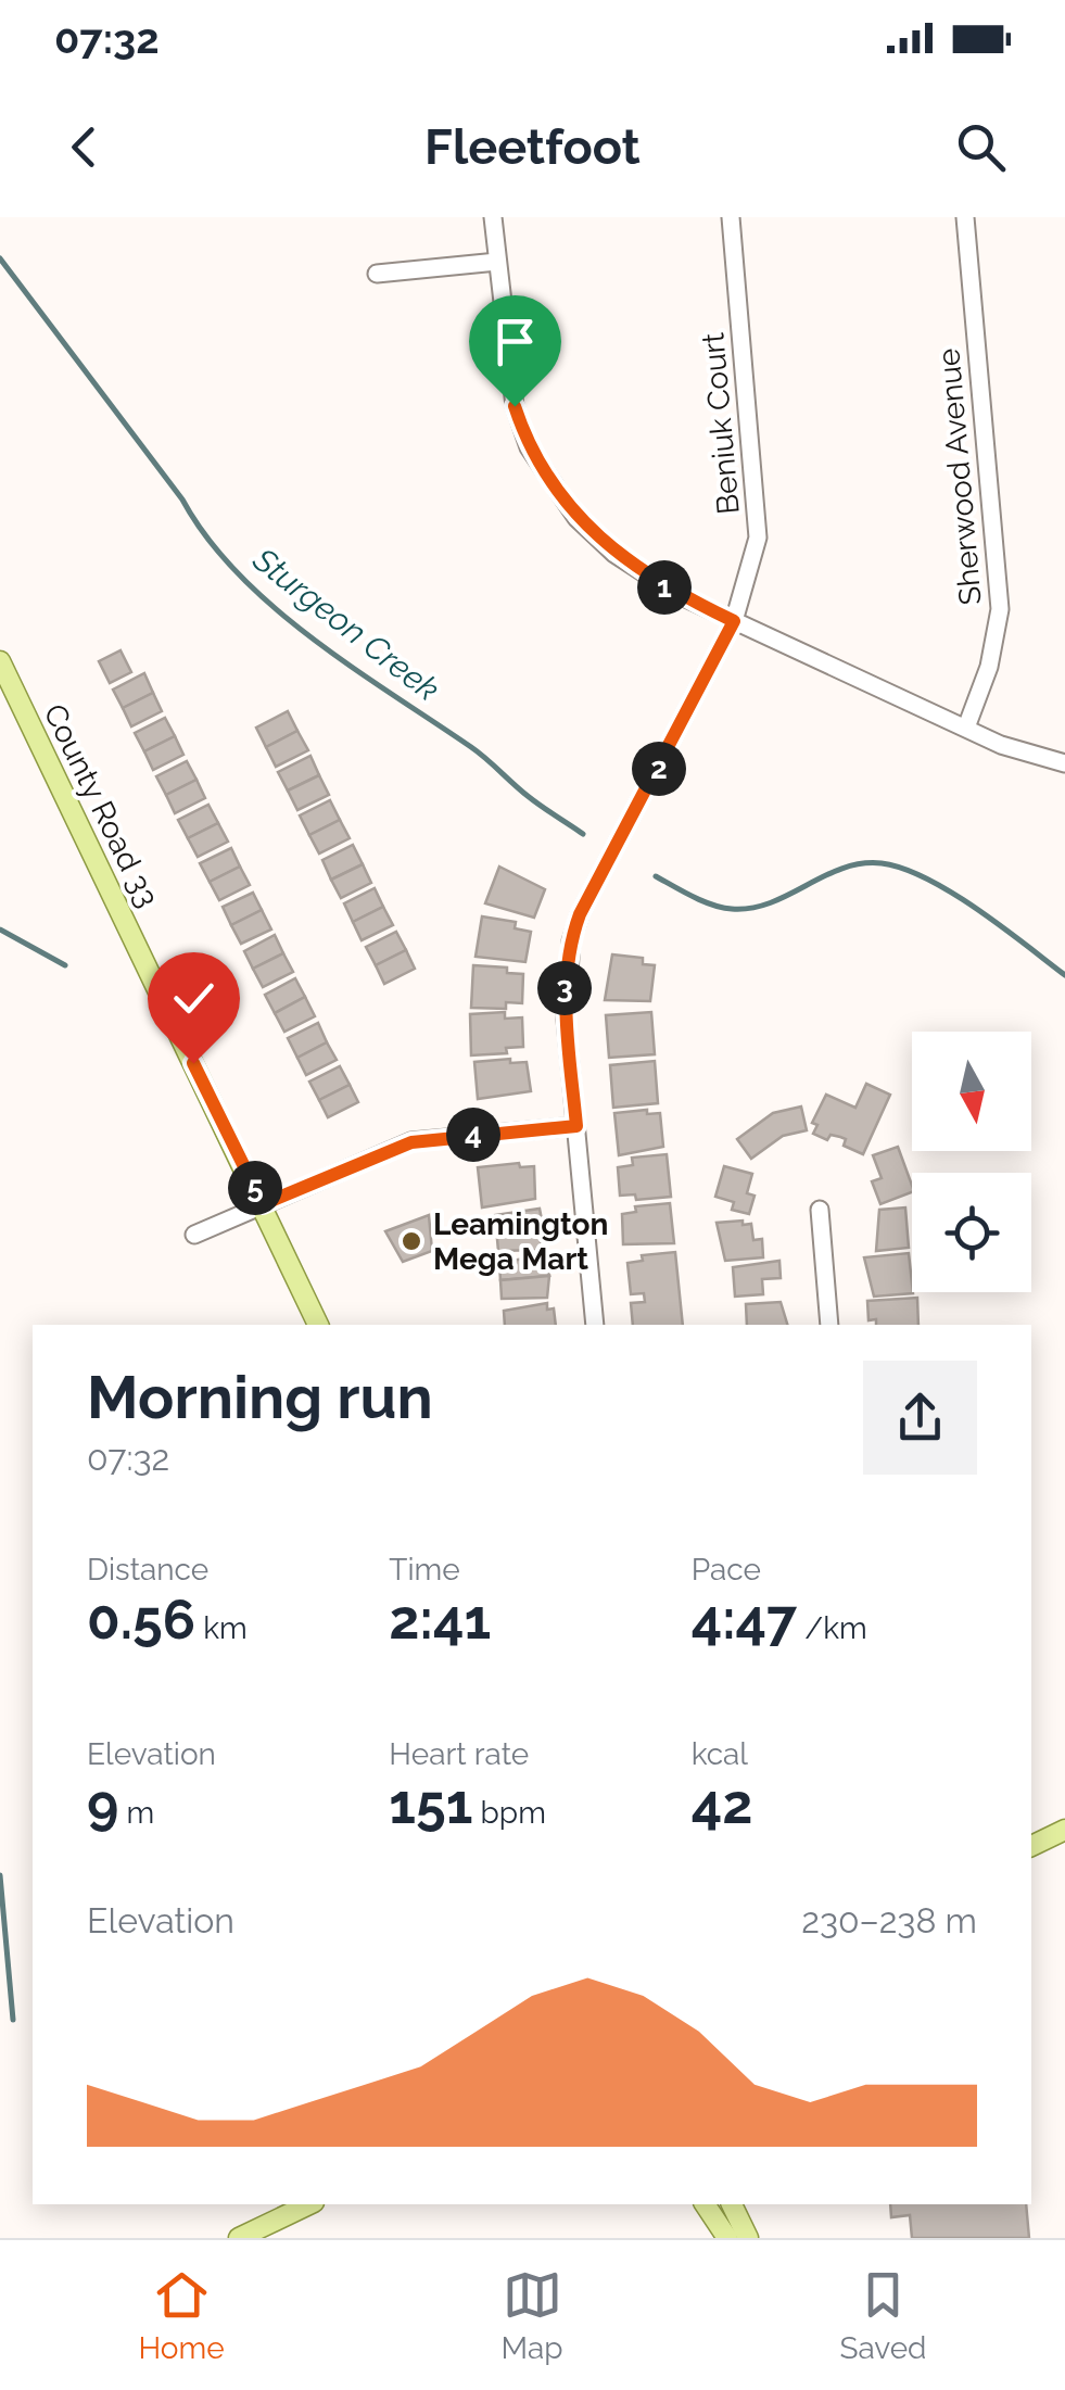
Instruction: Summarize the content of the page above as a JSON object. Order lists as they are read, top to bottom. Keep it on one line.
{"streets":{"main road":["County Road 33"],"street":["Beniuk Court","Sherwood Avenue"]},"water":["Sturgeon Creek"],"places":["Leamington Mega Mart"],"north":"bottom","page":{"status":"07:32","header":"Fleetfoot","pins":["1","2","3","4","5"],"heading":["Morning run","07:32"],"stats":[["Distance","0.56 km"],["Time","2:41"],["Pace","4:47 /km"],["Elevation","9 m"],["Heart rate","151 bpm"],["kcal","42"]],"chart":["Elevation","230–238 m"],"tabs":["Home","Map","Saved"]}}
